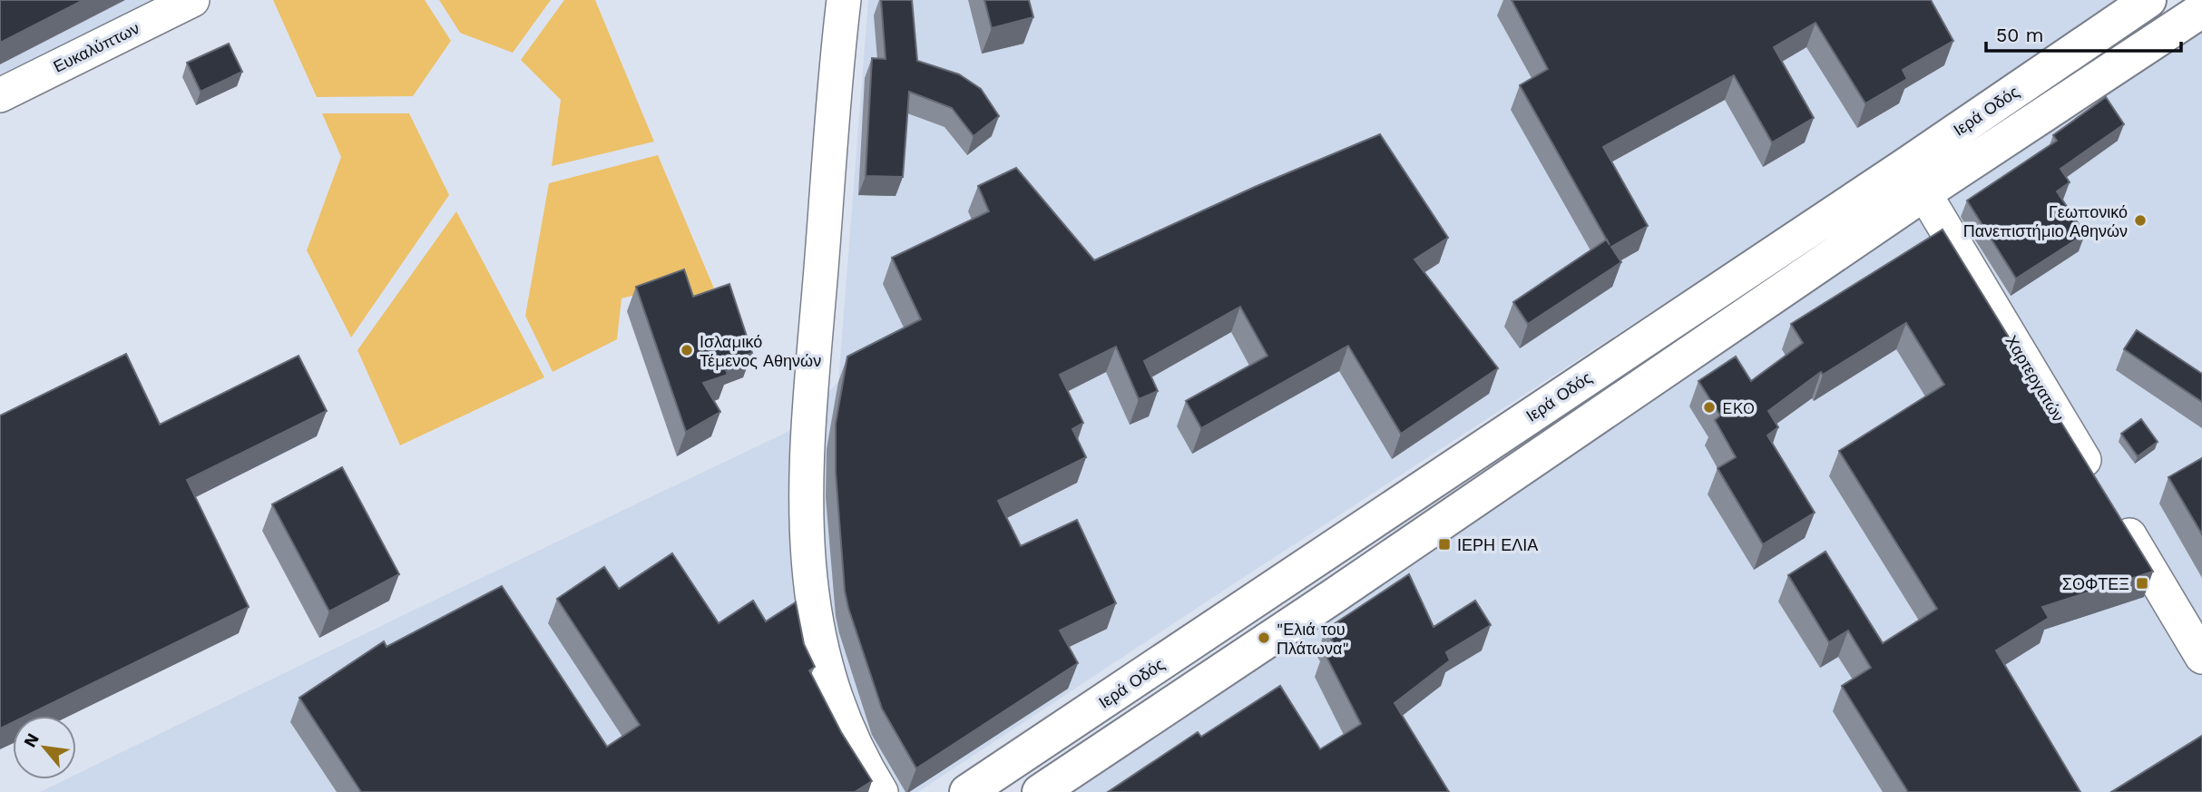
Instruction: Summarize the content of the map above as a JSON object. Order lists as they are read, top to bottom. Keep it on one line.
{"streets":{"main road":["Ιερά Οδός"],"street":["Ευκαλύπτων","Χαρτεργατών"]},"crossings":[["Ιερά Οδός","Χαρτεργατών"]],"places":{"other":["Γεωπονικό Πανεπιστήμιο Αθηνών","Ισλαμικό Τέμενος Αθηνών","EKO","\"Ελιά του Πλάτωνα\""],"transit":["ΙΕΡΗ ΕΛΙΑ","ΣΟΦΤΕΞ"]},"scale_bar":"50 m","north":"top left"}
